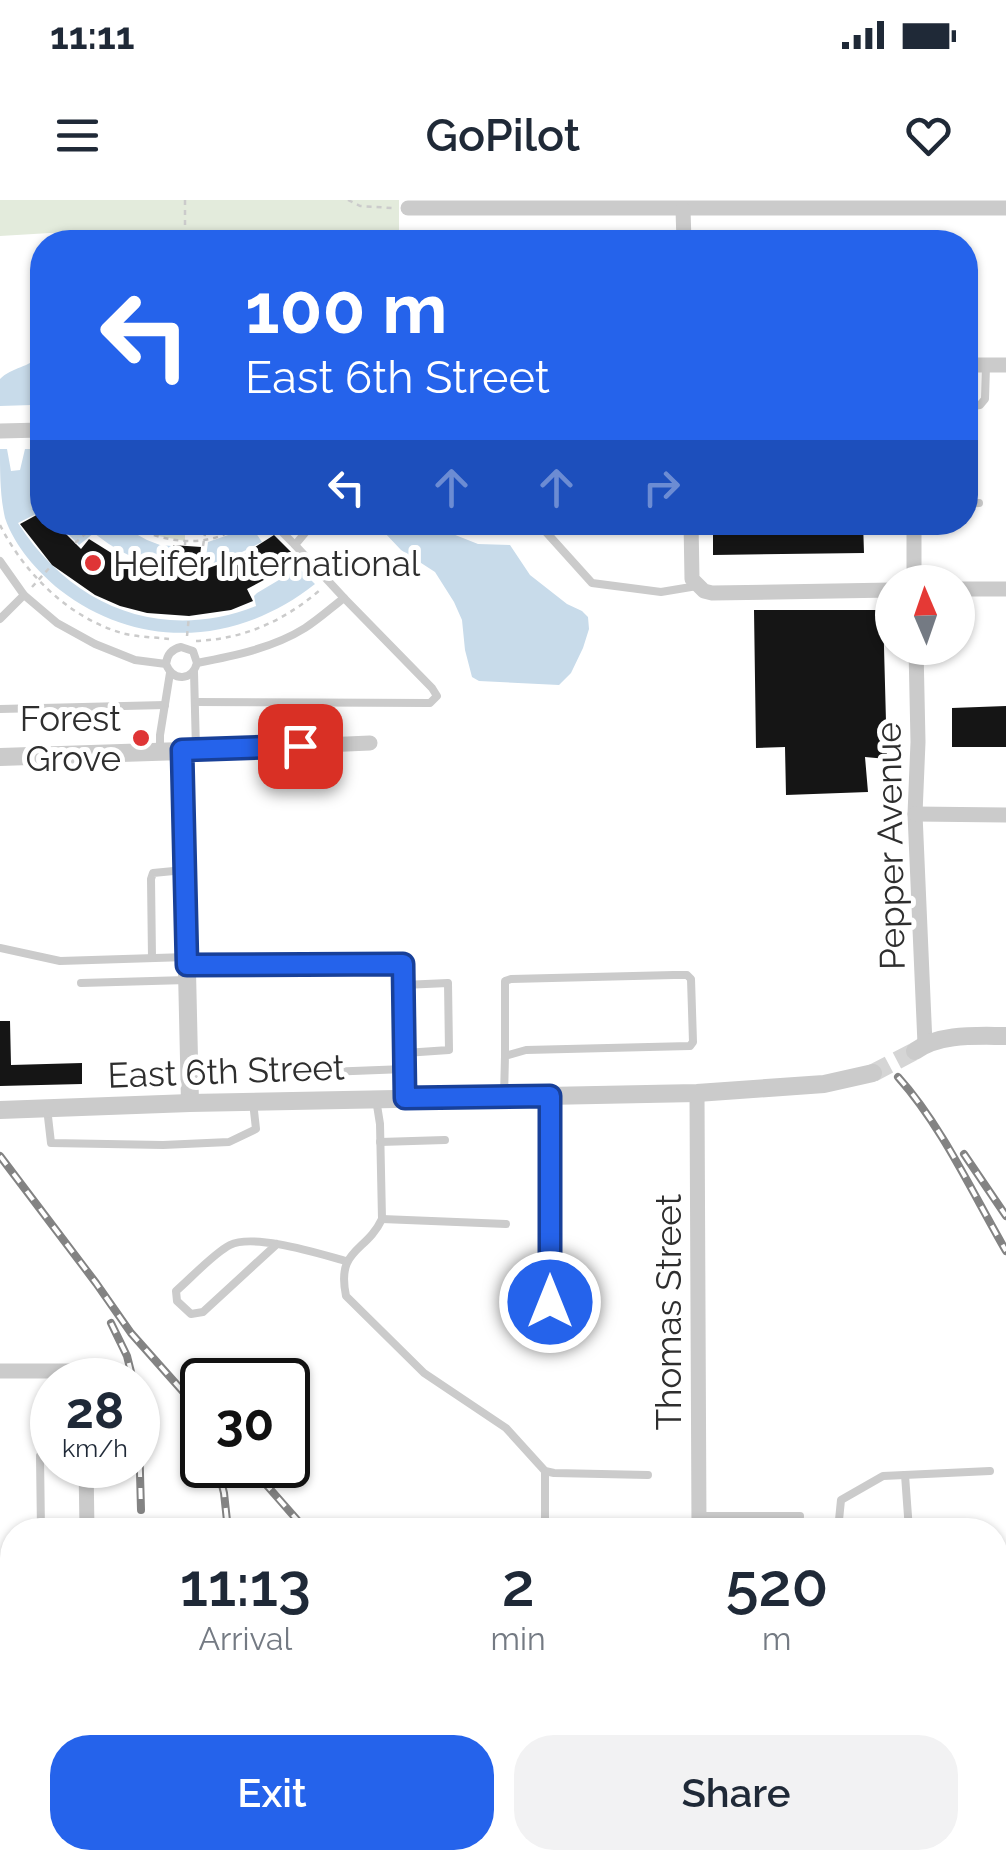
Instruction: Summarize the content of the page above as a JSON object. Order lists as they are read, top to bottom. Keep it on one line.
{"streets":{"street":["Pepper Avenue","East 6th Street","Thomas Street"]},"crossings":[["East 6th Street","Thomas Street"]],"places":["Heifer International","Forest Grove"],"north":"top","page":{"status":"11:11","header":"GoPilot","turn":["100 m","East 6th Street"],"speed":"28 km/h","limit":"30","eta":["11:13","Arrival","2","min","520","m"],"buttons":["Exit","Share"]}}
